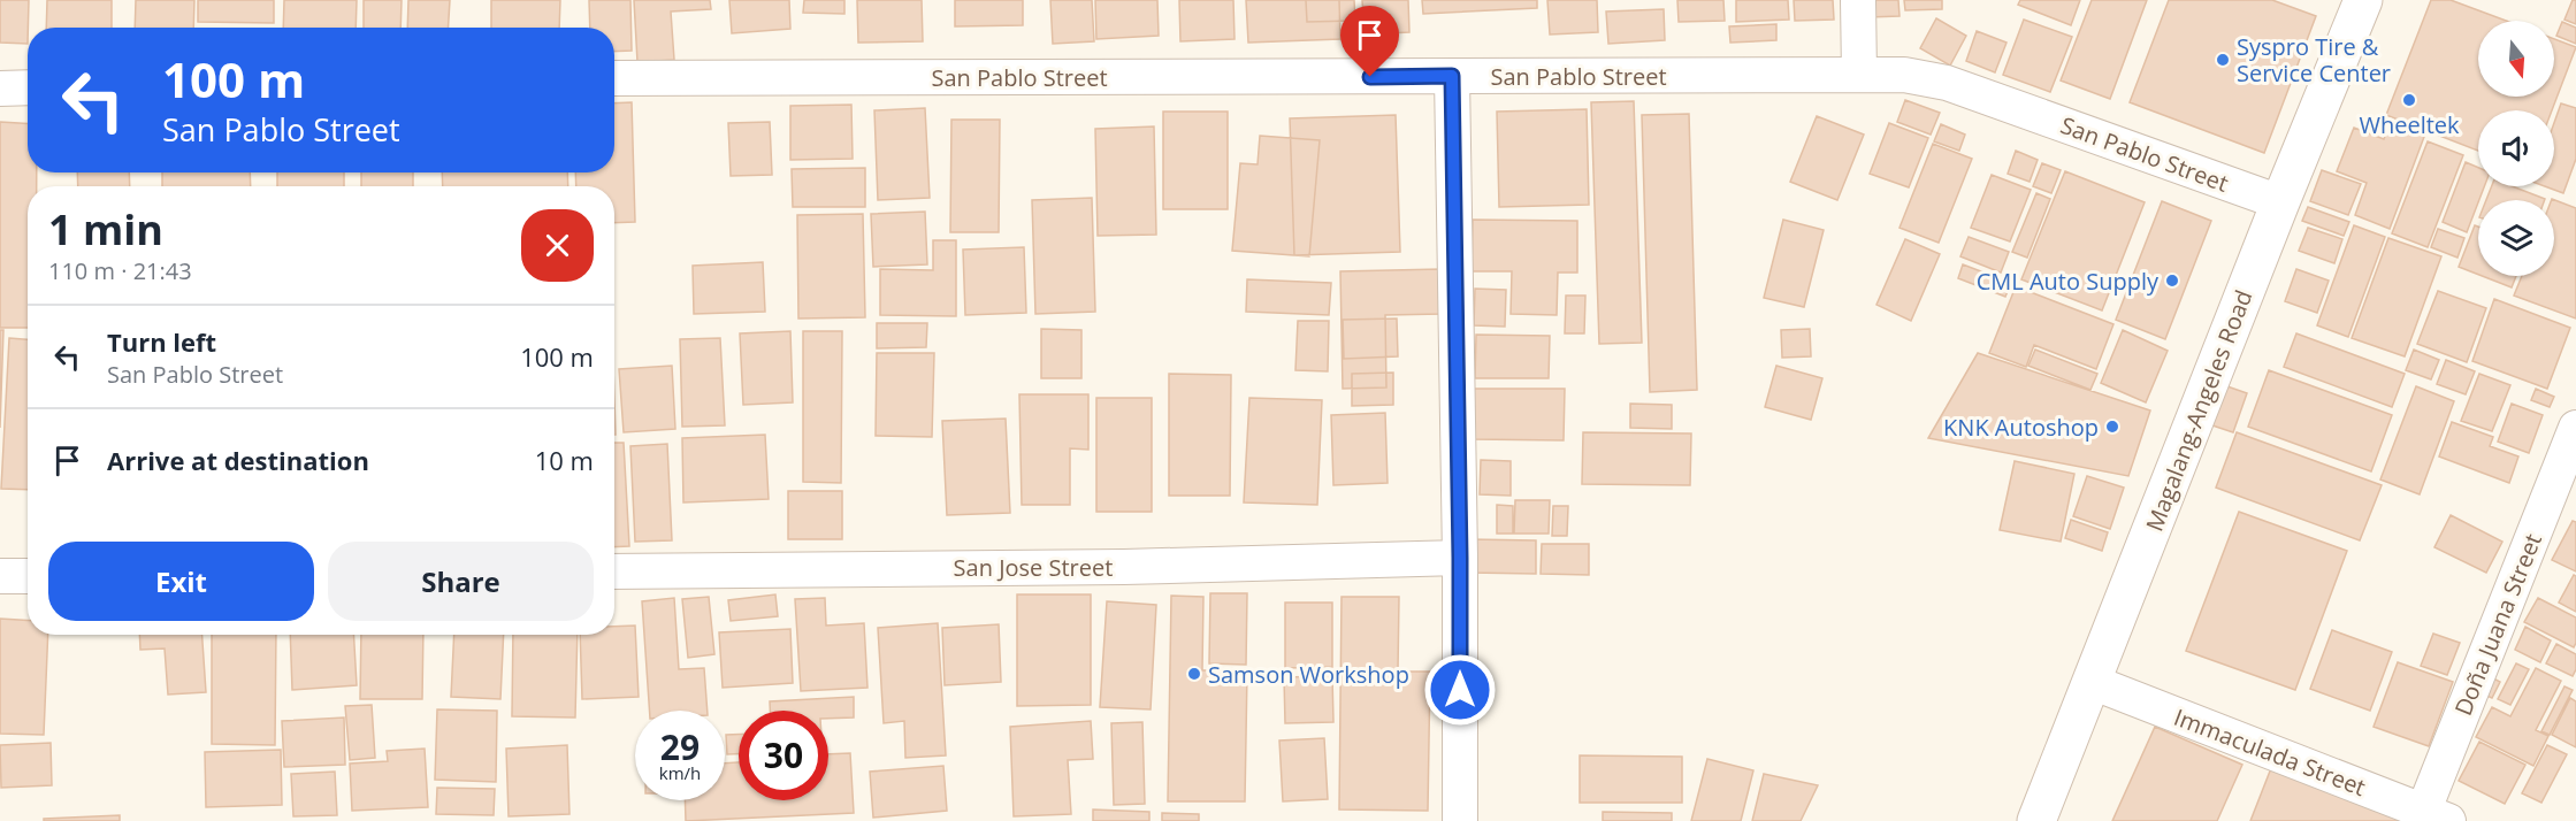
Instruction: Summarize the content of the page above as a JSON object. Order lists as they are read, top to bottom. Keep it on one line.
{"streets":{"main road":["Magalang-Angeles Road"],"street":["San Pablo Street","San Jose Street","Doña Juana Street","Immaculada Street"]},"crossings":[["San Pablo Street","Magalang-Angeles Road"],["Magalang-Angeles Road","Immaculada Street"],["Doña Juana Street","Immaculada Street"]],"places":["Syspro Tire & Service Center","Wheeltek","CML Auto Supply","KNK Autoshop","Samson Workshop"],"north":"bottom","page":{"turn":["100 m","San Pablo Street"],"heading":["1 min","110 m · 21:43"],"list":[{"name":"Turn left","note":"San Pablo Street","value":"100 m"},{"name":"Arrive at destination","value":"10 m"}],"buttons":["Exit","Share"],"speed":"29 km/h","limit":"30"}}
